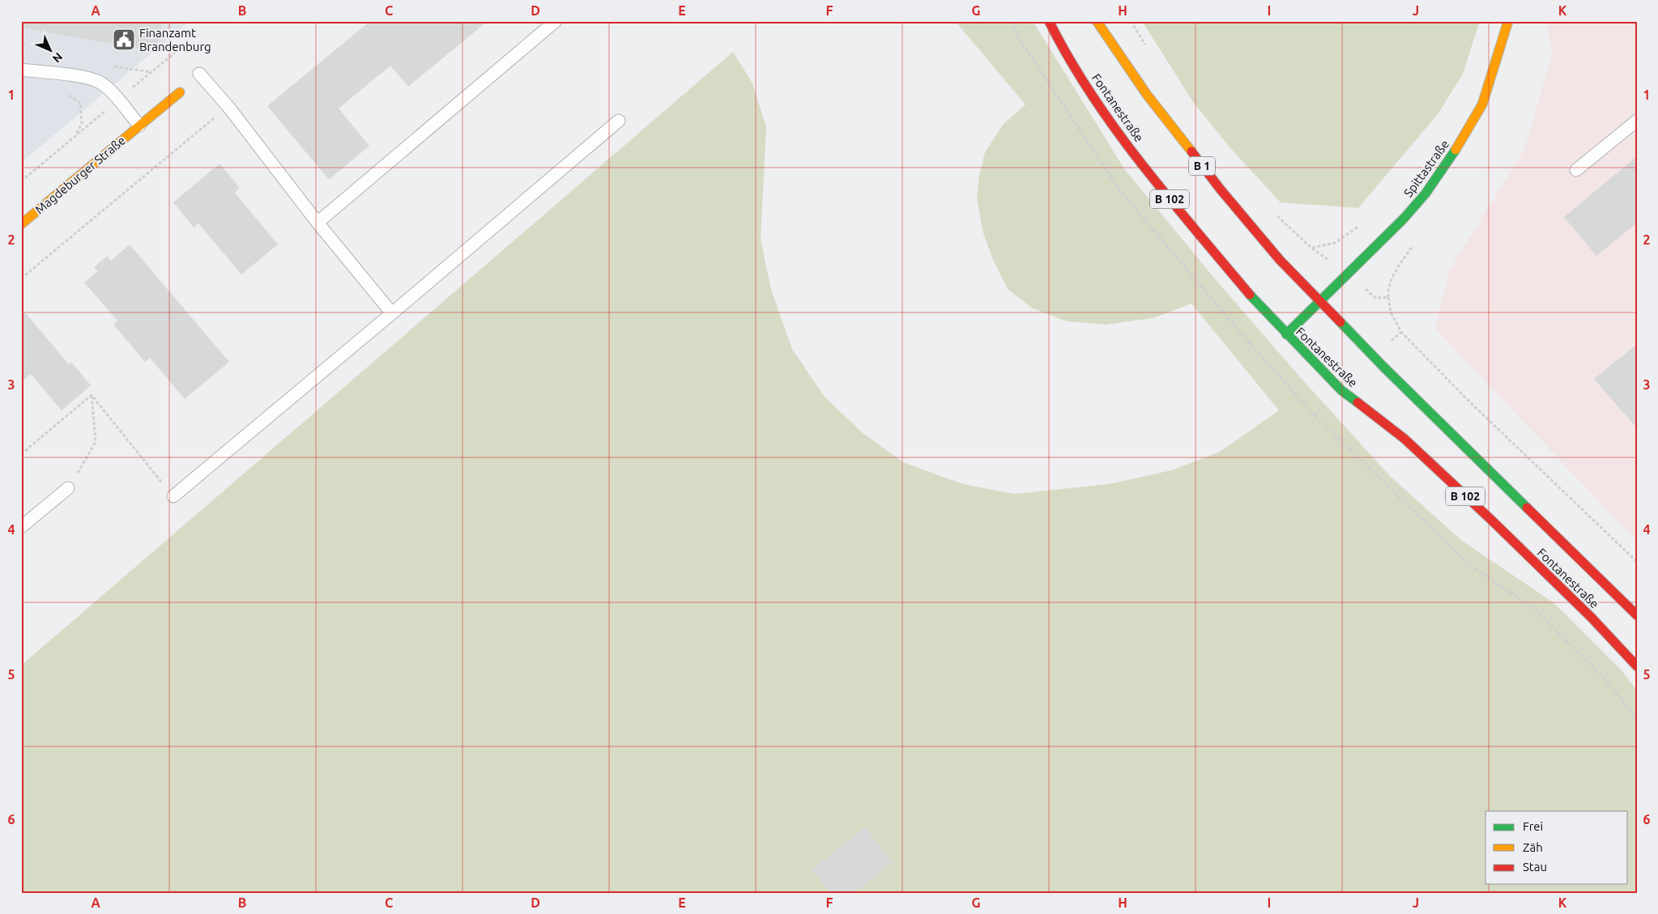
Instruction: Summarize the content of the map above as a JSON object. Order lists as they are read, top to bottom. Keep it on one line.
{"streets":{"main road":["Fontanestraße","B 1","Spittastraße","Magdeburger Straße","B 102"]},"crossings":[["Fontanestraße","Spittastraße"]],"places":{"public building":["Finanzamt Brandenburg"]},"legend":["Frei","Zäh","Stau"],"north":"bottom right","grid":{"columns":["A","B","C","D","E","F","G","H","I","J","K"],"rows":["1","2","3","4","5","6"]}}
